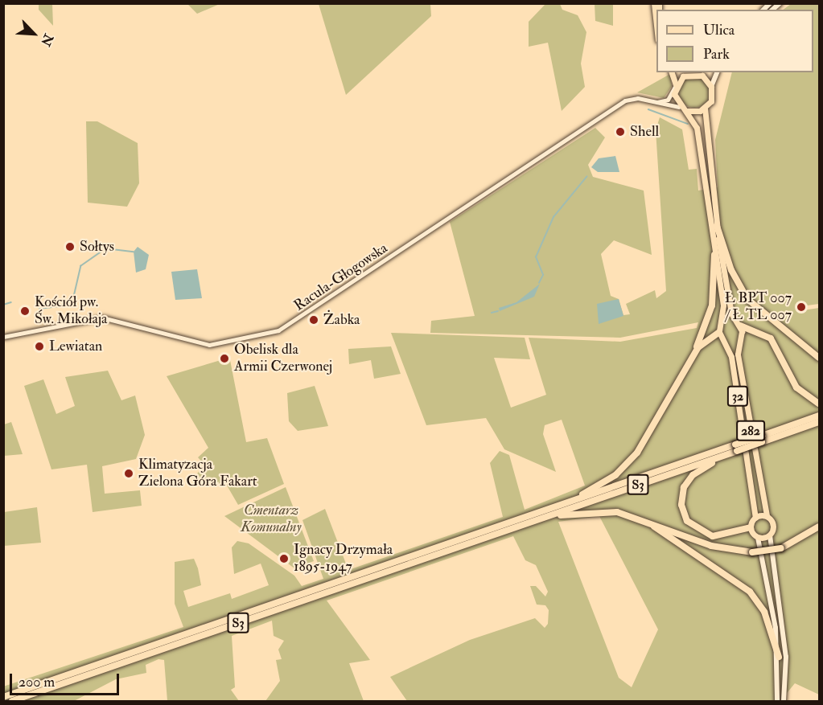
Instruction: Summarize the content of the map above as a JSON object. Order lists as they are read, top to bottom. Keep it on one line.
{"streets":{"highway":["S3"],"main road":["32","282"],"street":["Racula-Głogowska"]},"crossings":[["32","282"]],"parks":["Cmentarz Komunalny"],"places":["Shell","Sołtys","Ł BPT 007 / Ł TL 007","Kościół pw. Św. Mikołaja","Żabka","Lewiatan","Obelisk dla Armii Czerwonej","Klimatyzacja Zielona Góra Fakart","Ignacy Drzymała 1895-1947"],"legend":["Ulica","Park"],"scale_bar":"200 m","north":"bottom right"}
